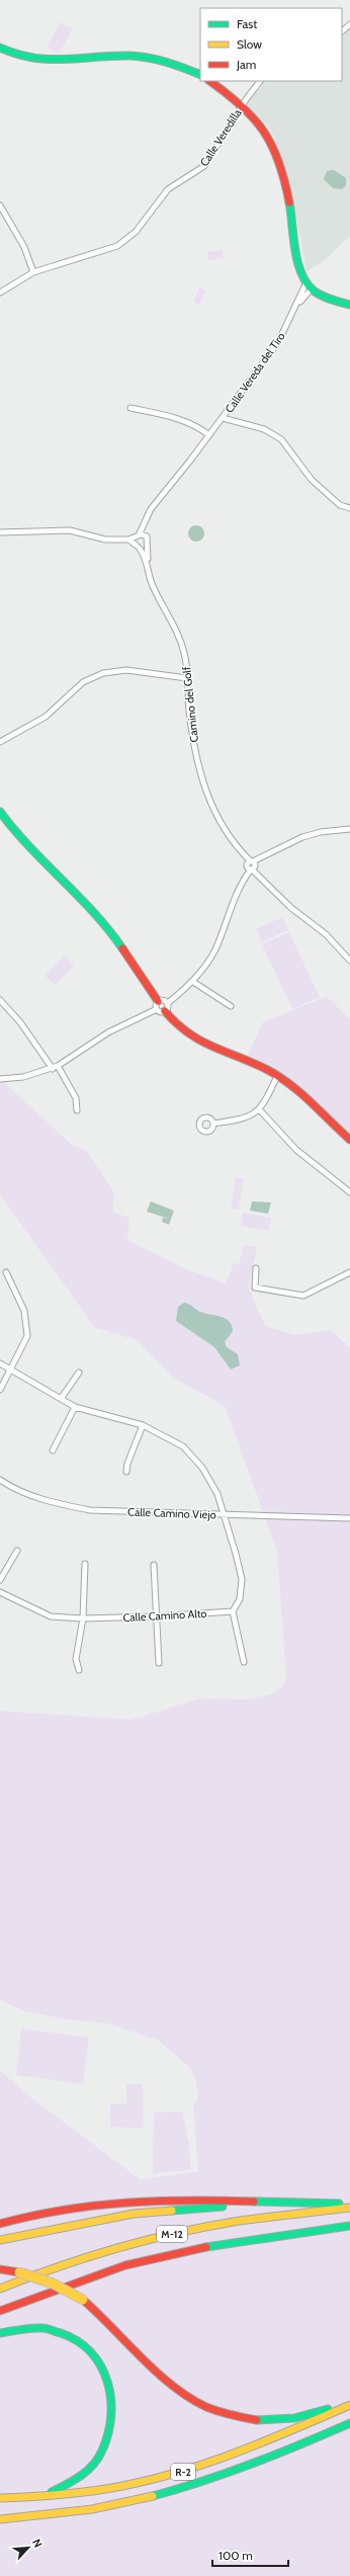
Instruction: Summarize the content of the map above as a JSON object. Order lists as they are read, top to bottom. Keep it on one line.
{"streets":{"main road":["M-12","R-2"],"street":["Calle Veredilla","Calle Vereda del Tiro","Camino del Golf","Calle Camino Viejo","Calle Camino Alto"]},"crossings":[["Calle Vereda del Tiro","Camino del Golf"]],"legend":["Fast","Slow","Jam"],"scale_bar":"100 m","north":"top right"}
